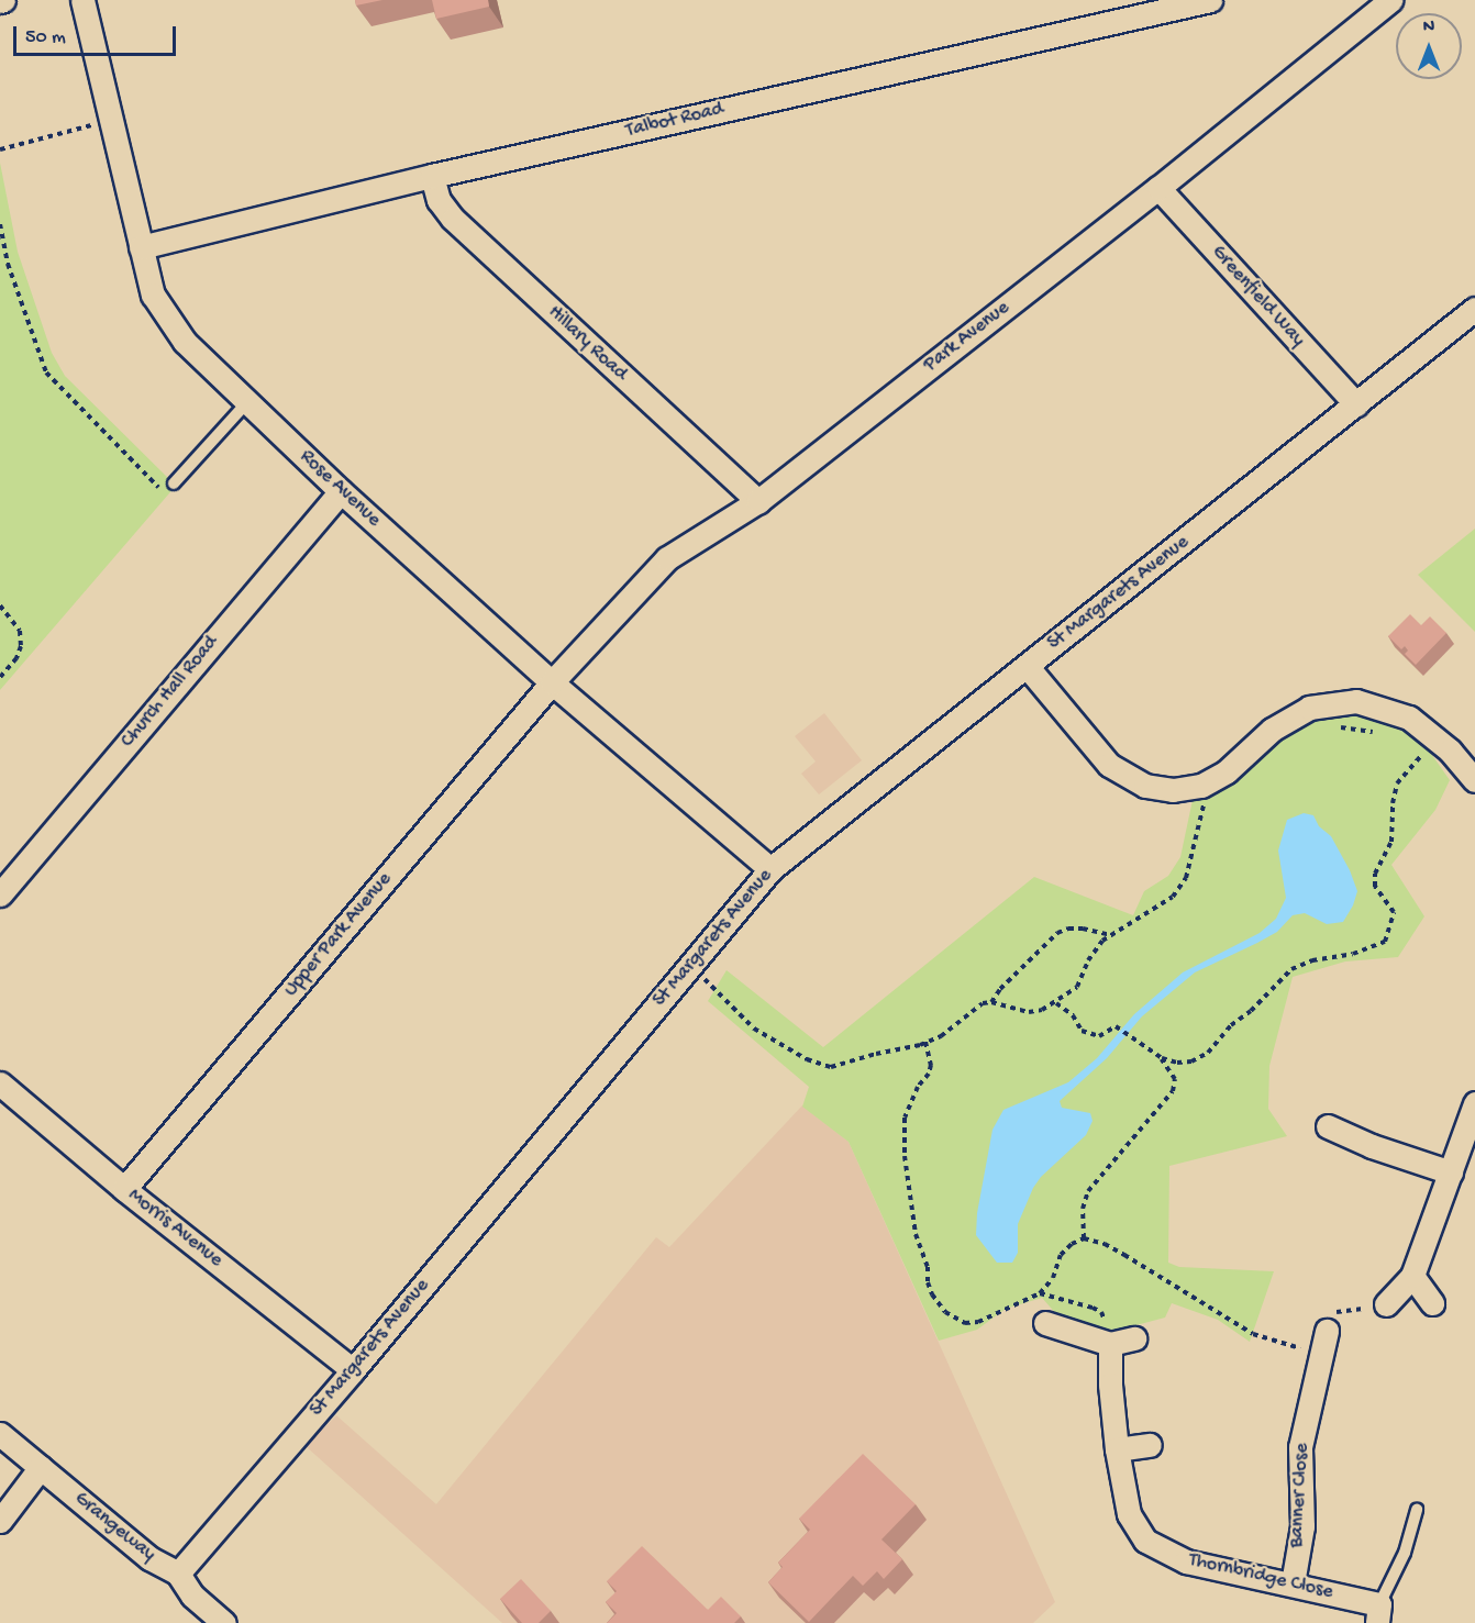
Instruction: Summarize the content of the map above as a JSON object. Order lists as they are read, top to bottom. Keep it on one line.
{"streets":{"street":["Talbot Road","Greenfield Way","Park Avenue","Hillary Road","Rose Avenue","St Margarets Avenue","Church Hall Road","Upper Park Avenue","Morris Avenue","Banner Close","Grangeway","Thornbridge Close"]},"crossings":[["Talbot Road","Hillary Road"],["Talbot Road","Rose Avenue"],["Greenfield Way","Park Avenue"],["Greenfield Way","St Margarets Avenue"],["Park Avenue","Hillary Road"],["Park Avenue","Rose Avenue"],["Park Avenue","Upper Park Avenue"],["Rose Avenue","St Margarets Avenue"],["Rose Avenue","Church Hall Road"],["Rose Avenue","Upper Park Avenue"],["St Margarets Avenue","Morris Avenue"],["St Margarets Avenue","Grangeway"],["Upper Park Avenue","Morris Avenue"],["Banner Close","Thornbridge Close"]],"scale_bar":"50 m","north":"top"}
